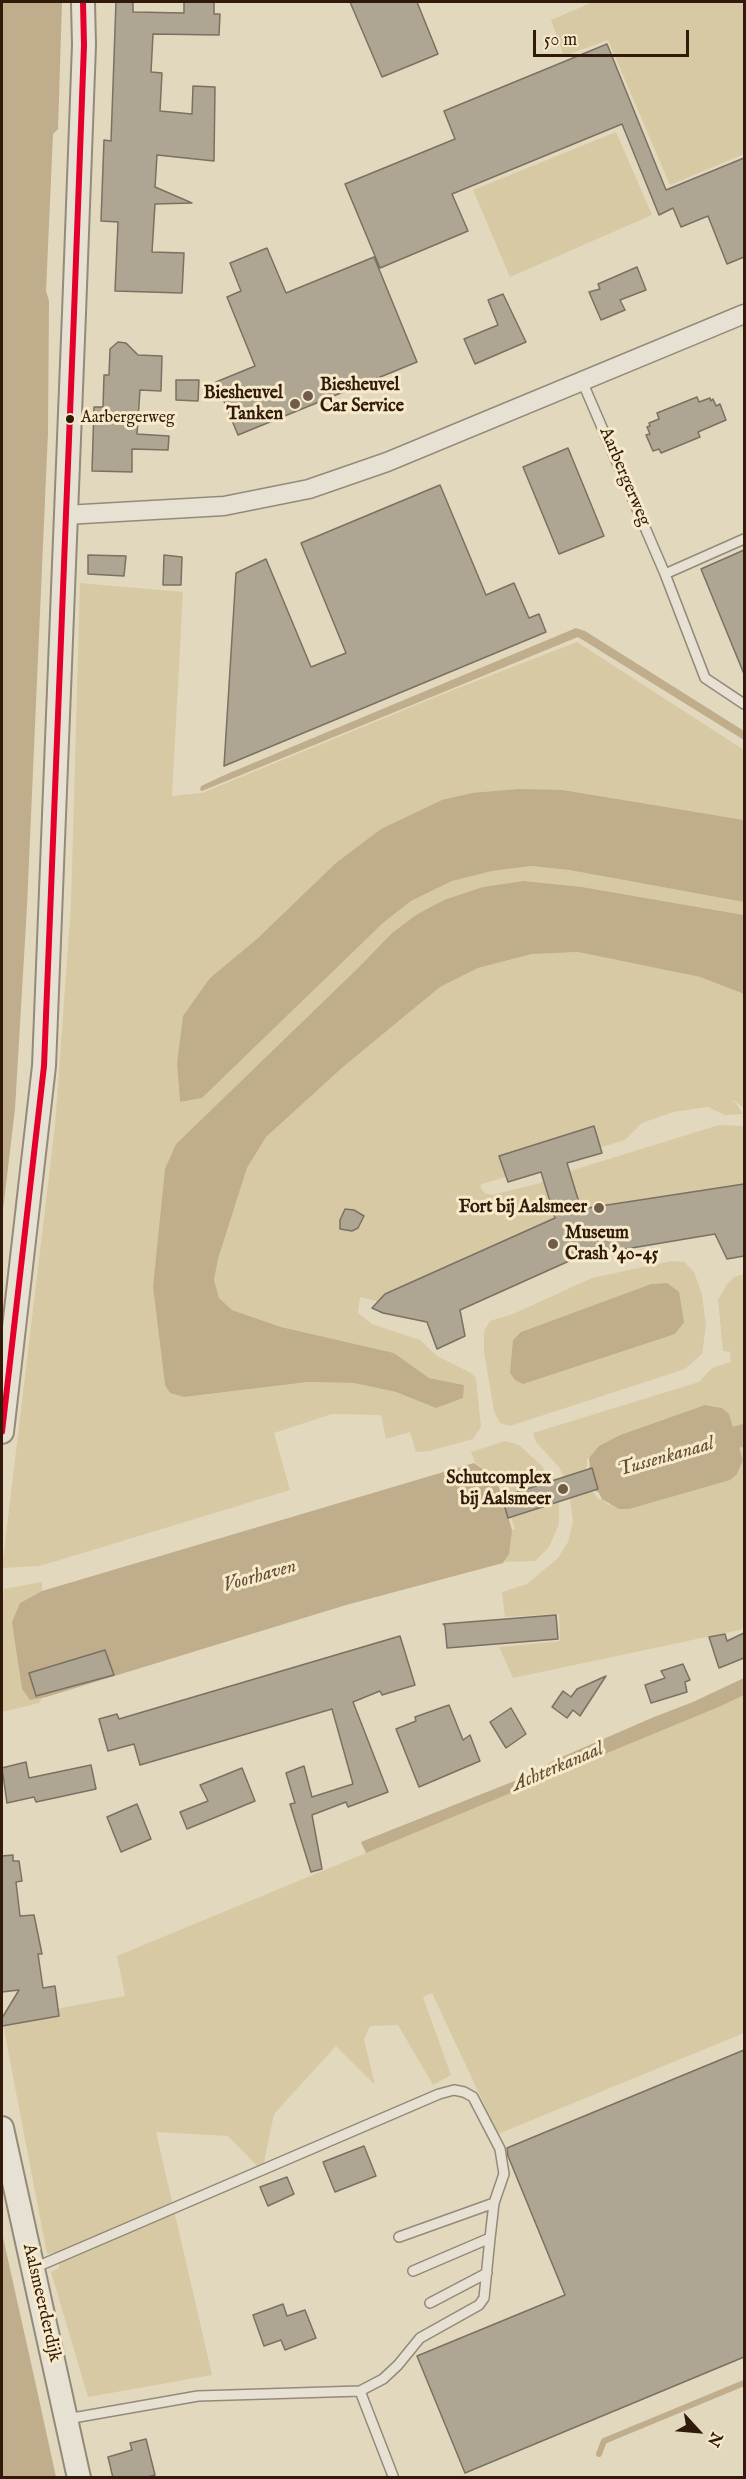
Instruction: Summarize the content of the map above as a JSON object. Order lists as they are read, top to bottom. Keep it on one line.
{"streets":{"street":["Aalsmeerderdijk"],"lane":["Aarbergerweg"]},"water":["Tussenkanaal","Voorhaven","Achterkanaal"],"places":["Biesheuvel Car Service","Biesheuvel Tanken","Aarbergerweg","Fort bij Aalsmeer","Museum Crash '40-45","Schutcomplex bij Aalsmeer"],"scale_bar":"50 m","north":"bottom right"}
